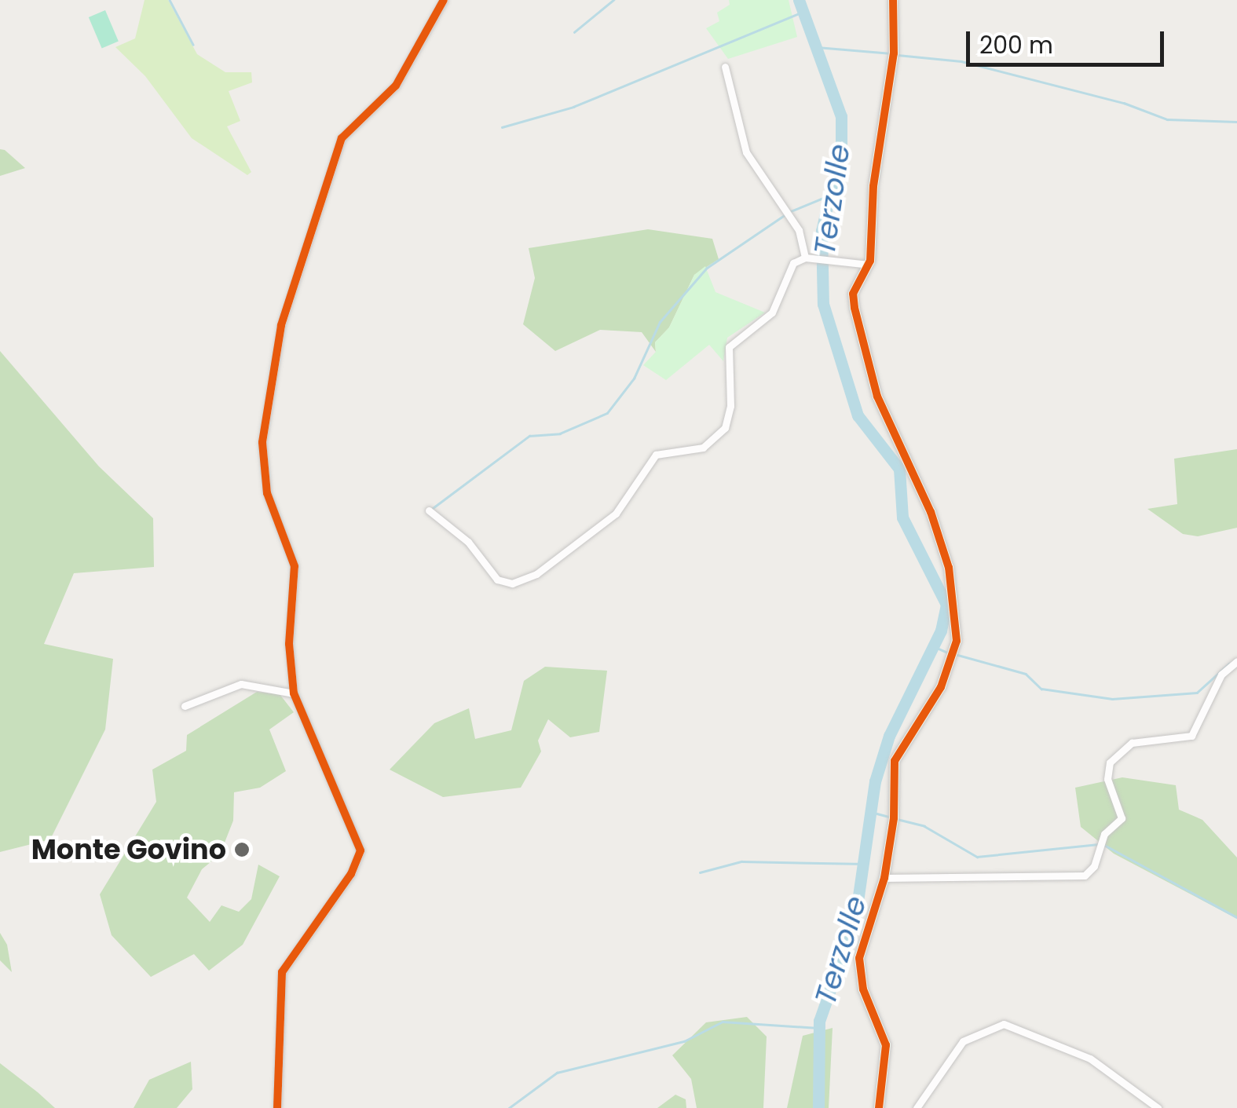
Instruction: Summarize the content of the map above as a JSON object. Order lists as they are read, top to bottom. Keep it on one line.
{"water":["Terzolle"],"places":["Monte Govino"],"scale_bar":"200 m"}
